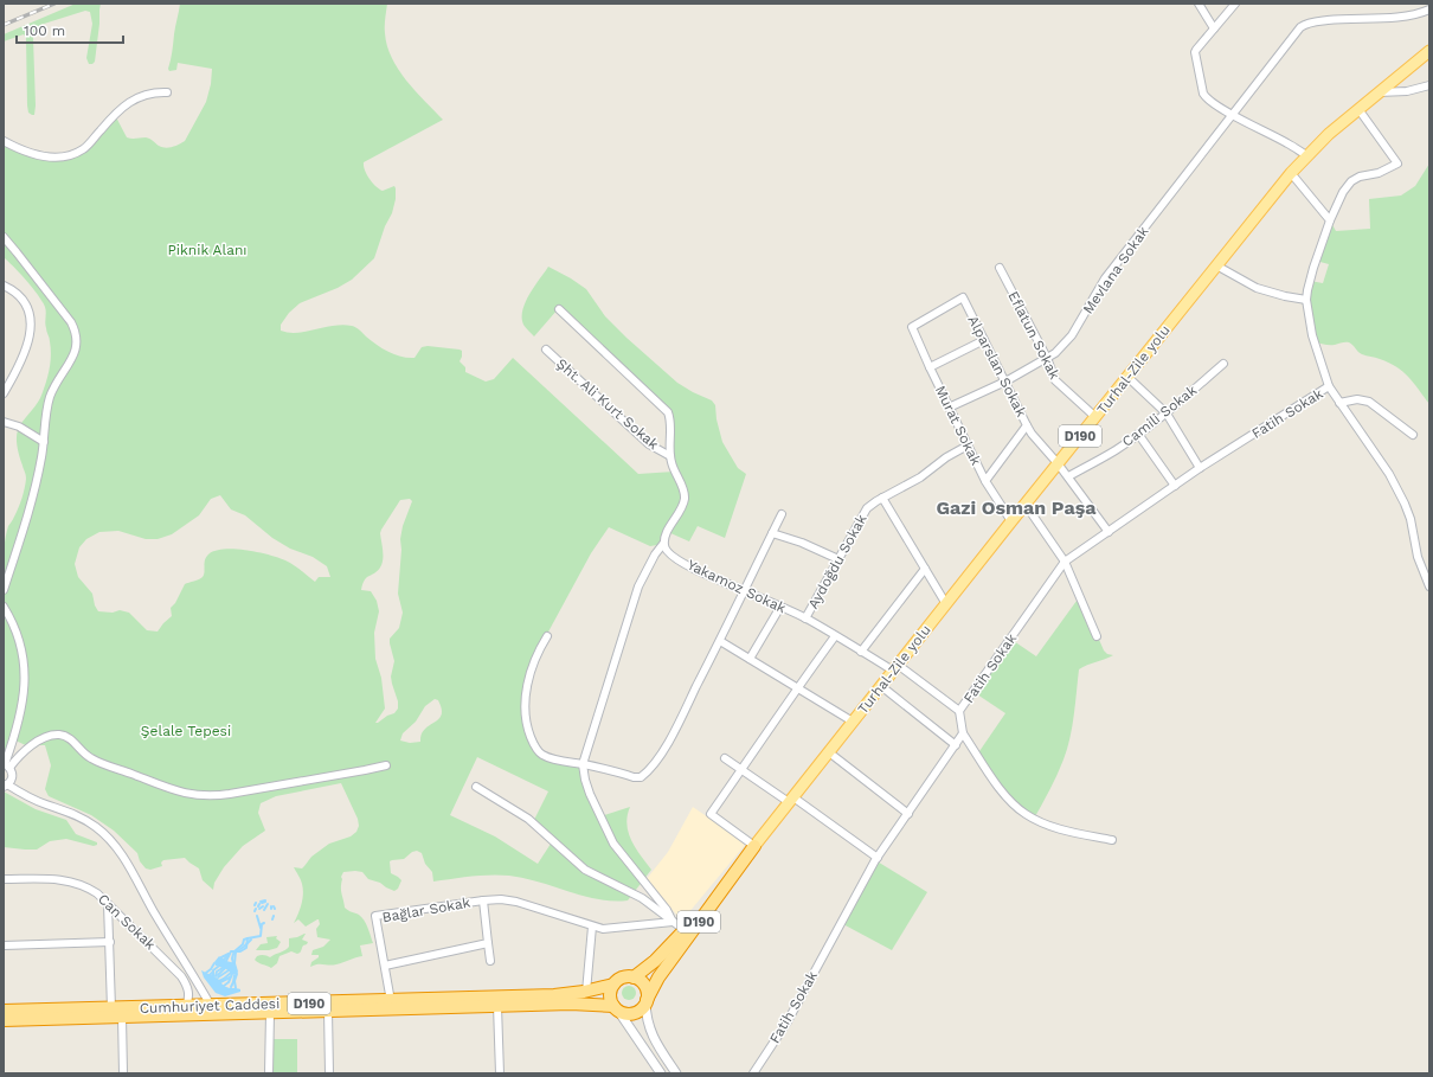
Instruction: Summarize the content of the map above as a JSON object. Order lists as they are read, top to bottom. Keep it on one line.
{"streets":{"highway":["D190","Cumhuriyet Caddesi"],"main road":["Turhal-Zile yolu"],"street":["Mevlana Sokak","Eflatun Sokak","Alparslan Sokak","Şht. Ali Kurt Sokak","Fatih Sokak","Camili Sokak","Murat Sokak","Aydoğdu Sokak","Yakamoz Sokak","Bağlar Sokak","Can Sokak"]},"crossings":[["Mevlana Sokak","Eflatun Sokak"],["Mevlana Sokak","Alparslan Sokak"],["Mevlana Sokak","Murat Sokak"],["Eflatun Sokak","Turhal-Zile yolu"],["Alparslan Sokak","Murat Sokak"],["Turhal-Zile yolu","Murat Sokak"],["Turhal-Zile yolu","D190"],["Turhal-Zile yolu","Yakamoz Sokak"],["Turhal-Zile yolu","Cumhuriyet Caddesi"],["Fatih Sokak","Yakamoz Sokak"],["Murat Sokak","Aydoğdu Sokak"],["D190","Cumhuriyet Caddesi"],["Aydoğdu Sokak","Yakamoz Sokak"],["Bağlar Sokak","Cumhuriyet Caddesi"]],"districts":["Gazi Osman Paşa"],"parks":["Piknik Alanı","Şelale Tepesi"],"scale_bar":"100 m"}
